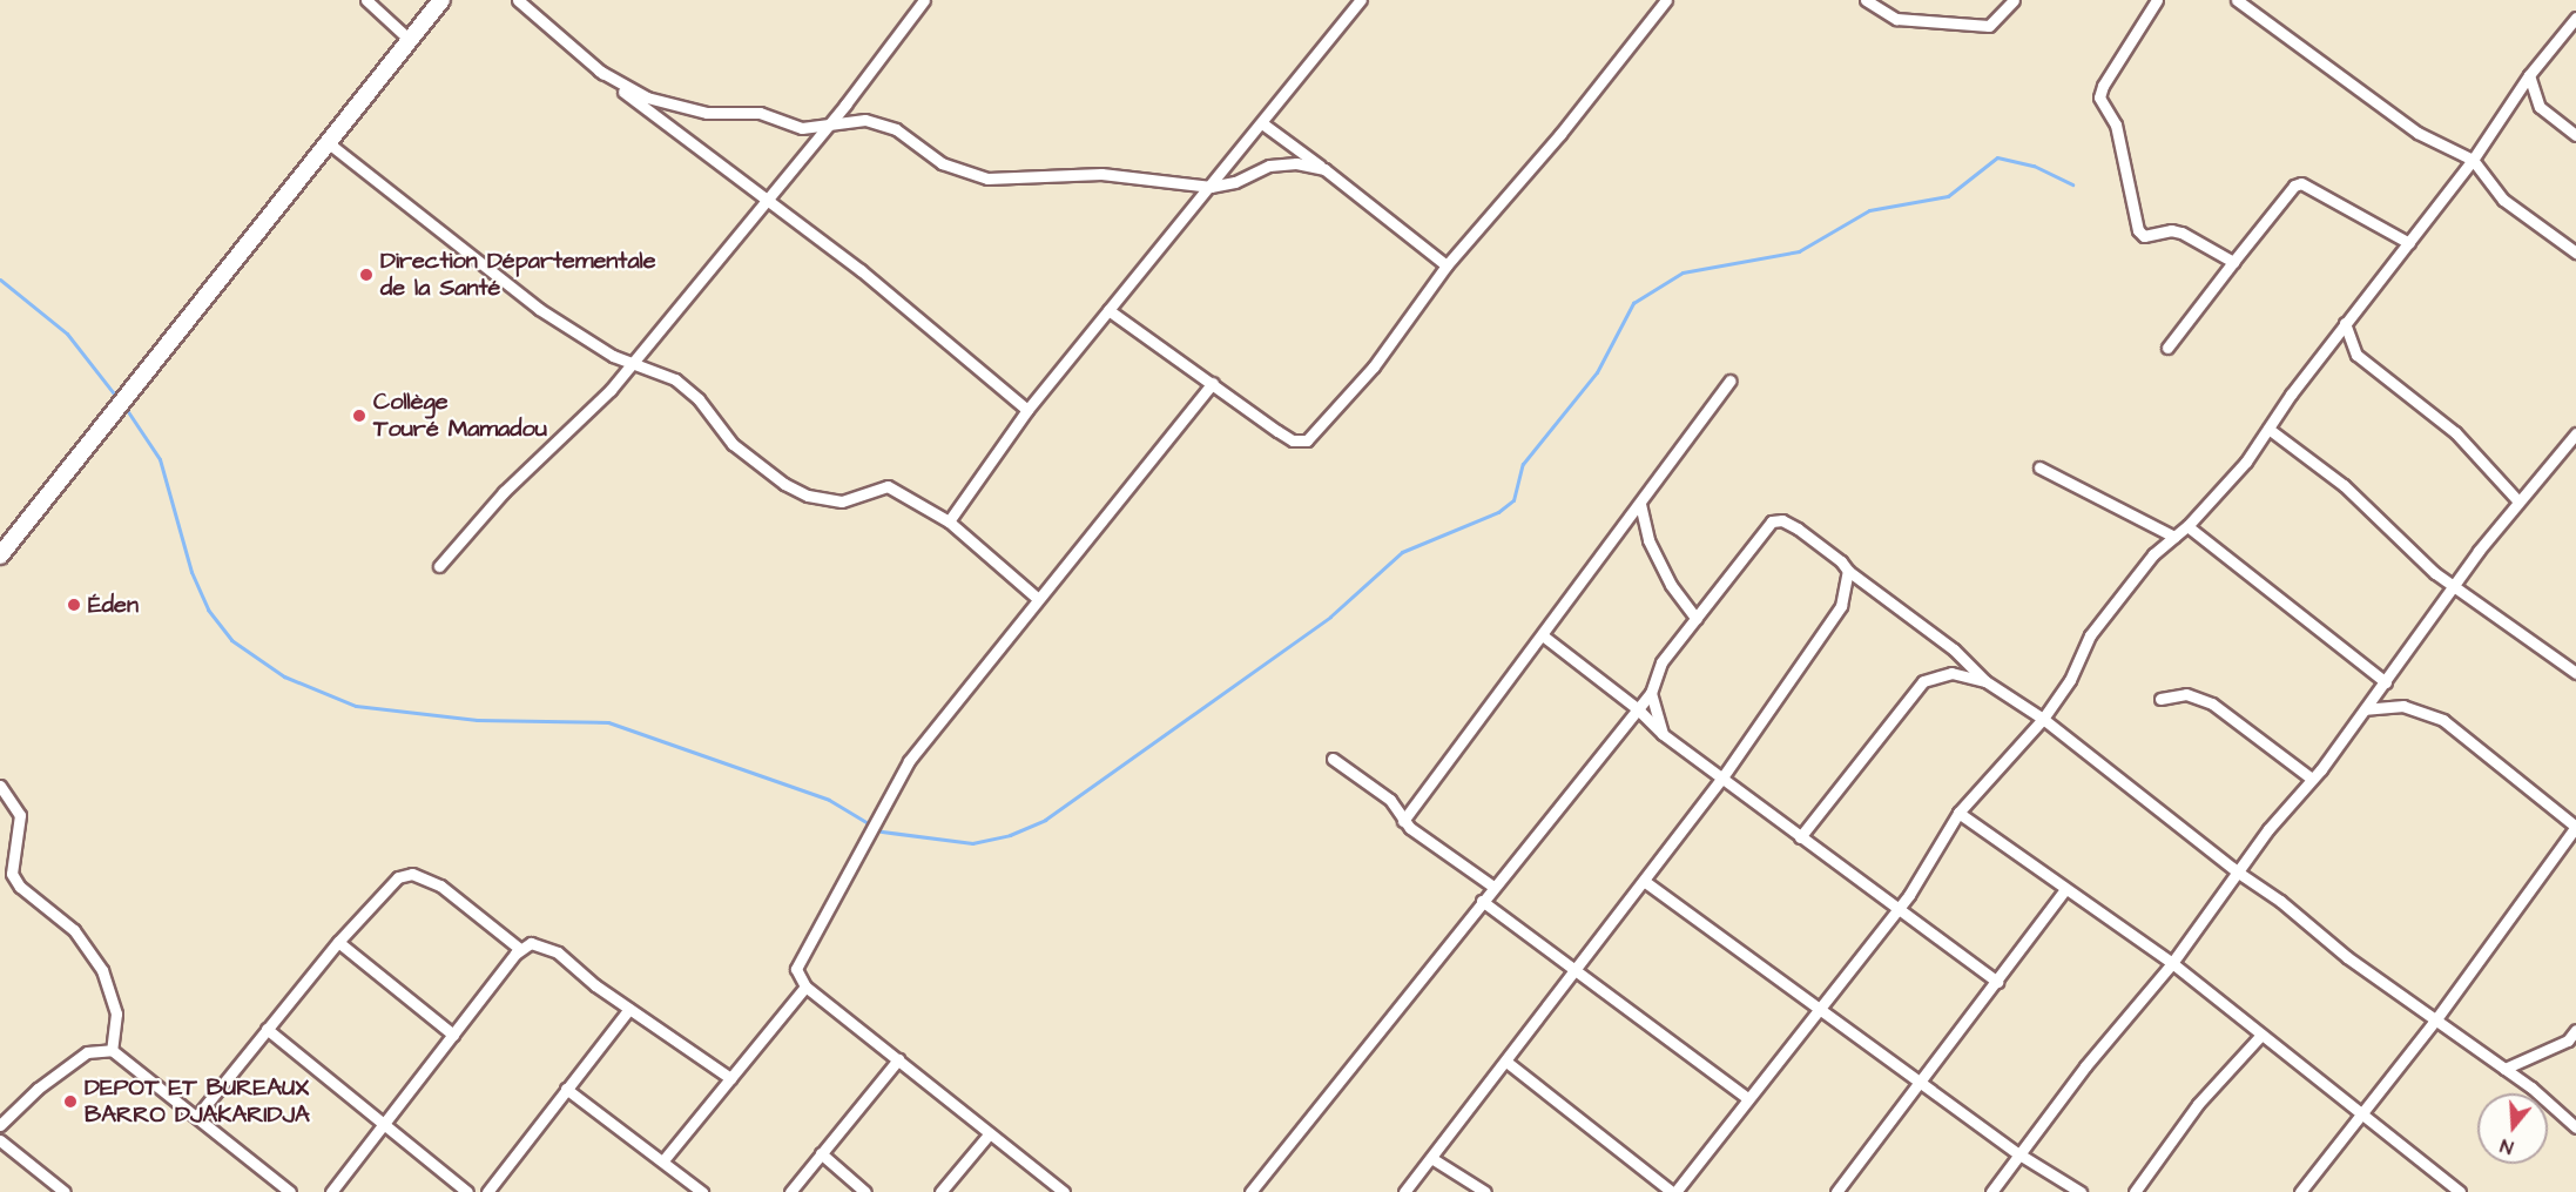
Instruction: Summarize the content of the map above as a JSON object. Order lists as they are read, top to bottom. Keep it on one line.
{"places":["Direction Départementale de la Santé","Collège Touré Mamadou","Éden","DEPOT ET BUREAUX BARRO DJAKARIDJA"],"north":"bottom"}
